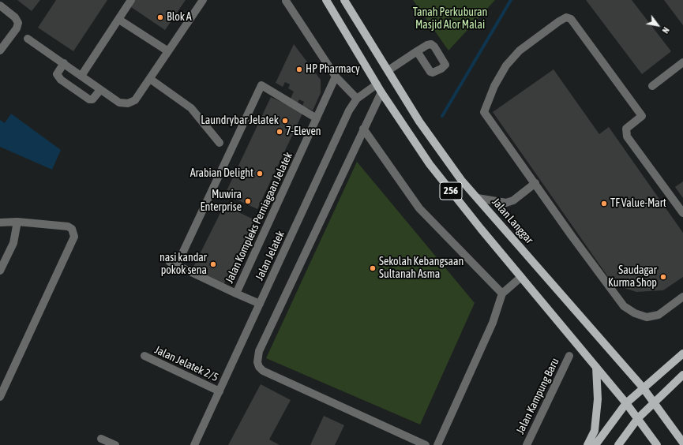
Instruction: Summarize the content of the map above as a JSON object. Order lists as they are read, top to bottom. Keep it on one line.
{"streets":{"main road":["256","Jalan Langgar"],"street":["Jalan Kompleks Perniagaan Jelatek","Jalan Jelatek","Jalan Jelatek 2/5","Jalan Kampung Baru"]},"crossings":[["256","Jalan Jelatek"],["Jalan Kompleks Perniagaan Jelatek","Jalan Jelatek"],["Jalan Jelatek","Jalan Jelatek 2/5"]],"parks":["Tanah Perkuburan Masjid Alor Malai"],"places":["Blok A","HP Pharmacy","Laundrybar Jelatek","7-Eleven","Arabian Delight","Muwira Enterprise","TF Value-Mart","nasi kandar pokok sena","Sekolah Kebangsaan Sultanah Asma","Saudagar Kurma Shop"],"north":"bottom right"}
